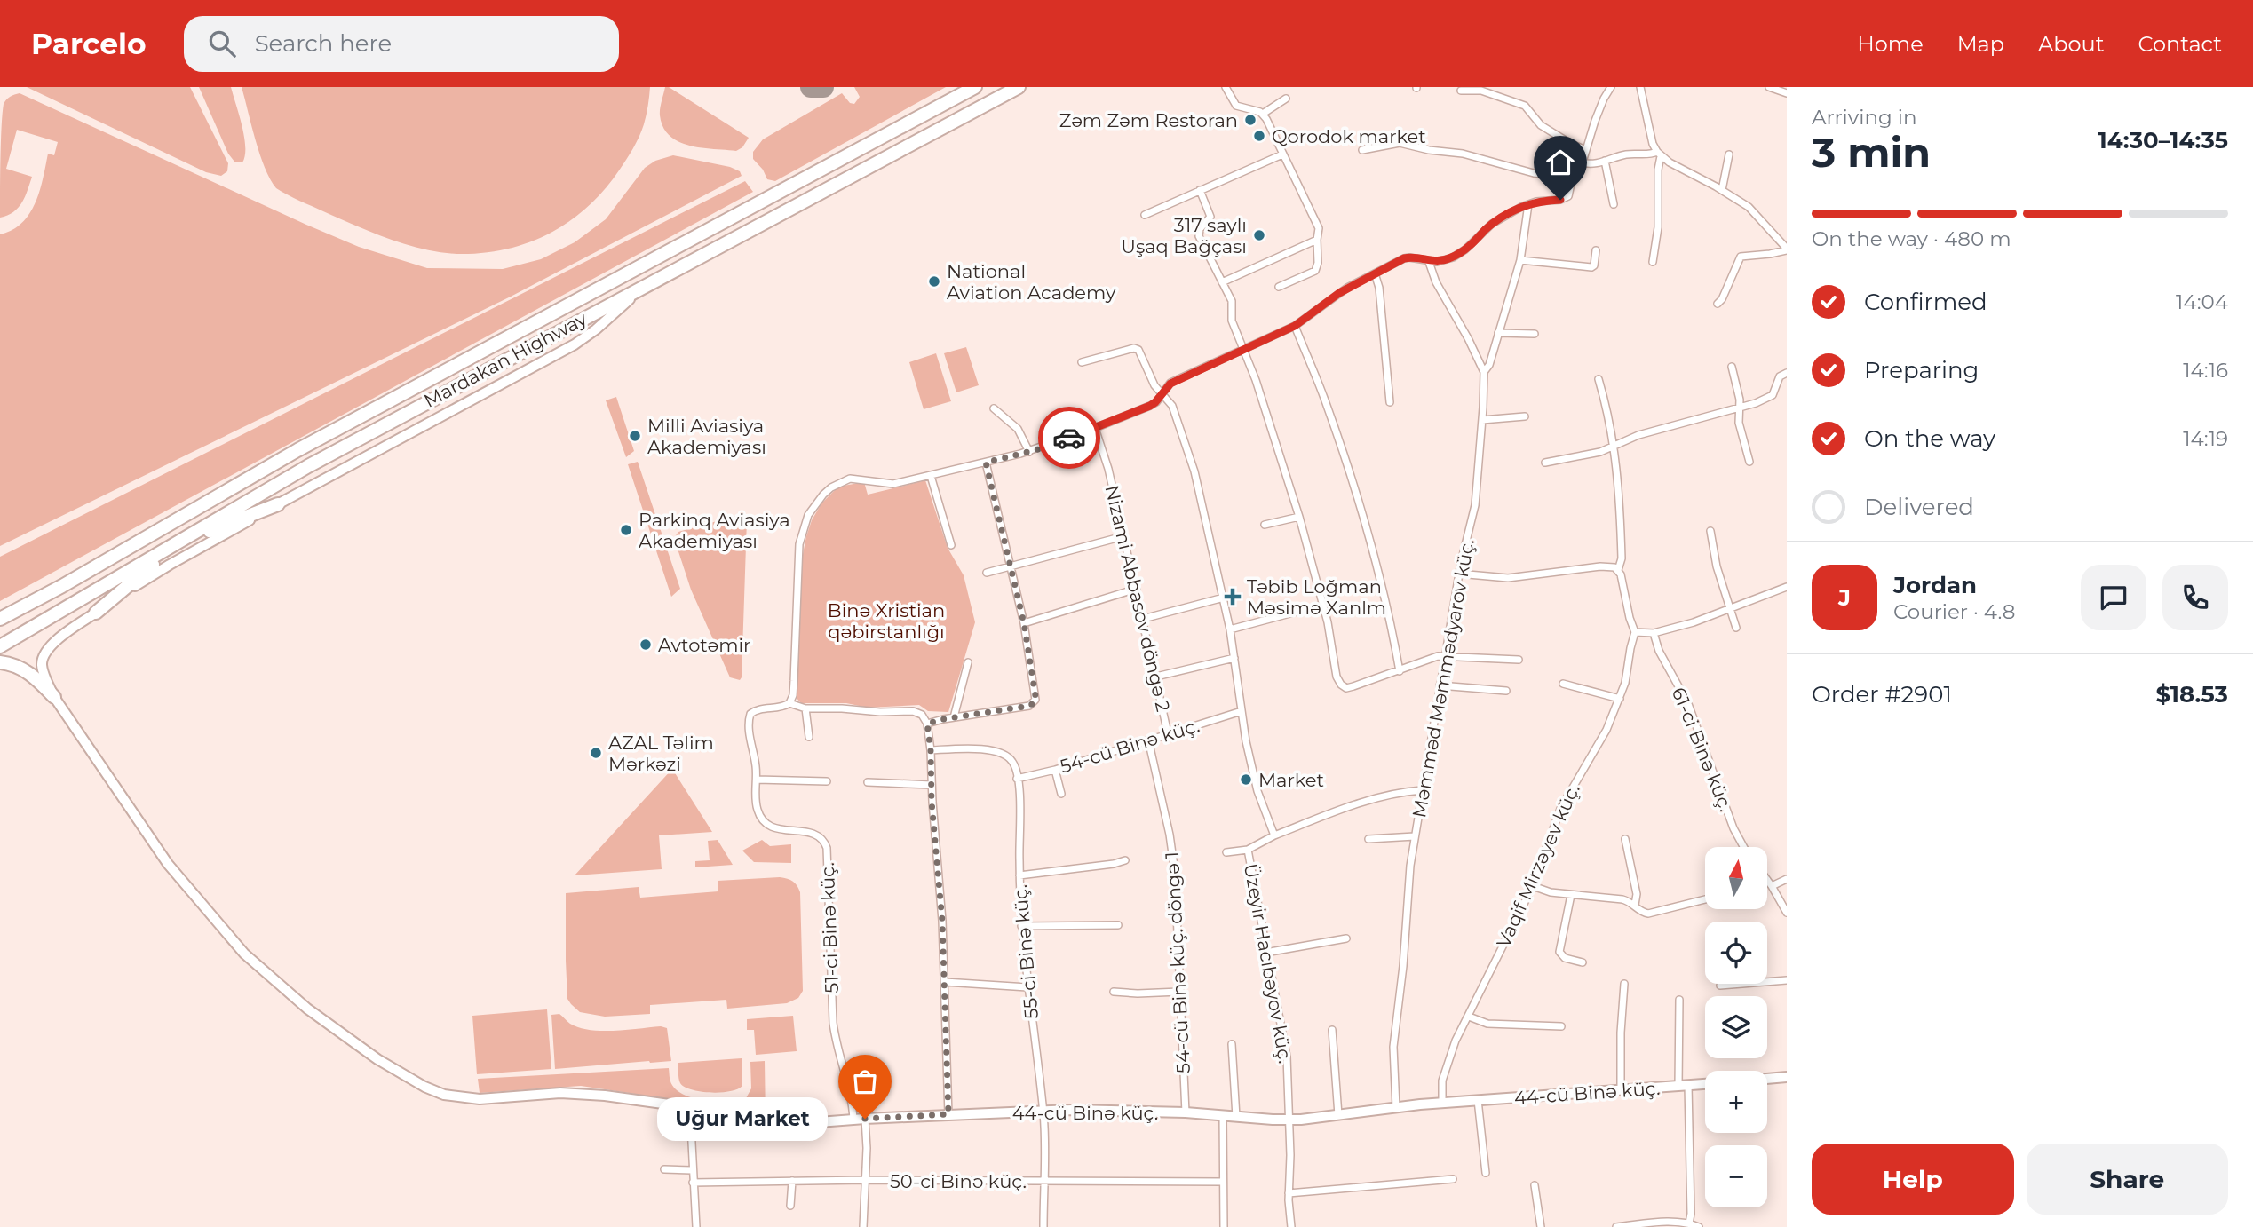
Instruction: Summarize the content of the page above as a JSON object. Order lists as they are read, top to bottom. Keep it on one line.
{"streets":{"highway":["Mardakan Highway"],"street":["Nizami Abbasov döngə 2","Məmməd Məmmədyarov küç.","54-cü Binə küç.","61-ci Binə küç.","Vaqif Mirzəyev küç.","51-ci Binə küç.","55-ci Binə küç.","54-cü Binə küç. döngə 1","Üzeyir Hacıbəyov küç.","44-cü Binə küç.","50-ci Binə küç."]},"crossings":[["Nizami Abbasov döngə 2","54-cü Binə küç."],["Məmməd Məmmədyarov küç.","Üzeyir Hacıbəyov küç."],["Məmməd Məmmədyarov küç.","44-cü Binə küç."],["54-cü Binə küç.","55-ci Binə küç."],["54-cü Binə küç.","54-cü Binə küç. döngə 1"],["Vaqif Mirzəyev küç.","44-cü Binə küç."],["51-ci Binə küç.","44-cü Binə küç."],["55-ci Binə küç.","44-cü Binə küç."],["55-ci Binə küç.","50-ci Binə küç."],["54-cü Binə küç. döngə 1","44-cü Binə küç."],["Üzeyir Hacıbəyov küç.","44-cü Binə küç."]],"parks":["Binə Xristian qəbirstanlığı"],"places":{"other":["Zəm Zəm Restoran","Qorodok market","317 saylı Uşaq Bağçası","National Aviation Academy","Milli Aviasiya Akademiyası","Parkinq Aviasiya Akademiyası","Avtotəmir","AZAL Təlim Mərkəzi","Market","Uğur Market"],"health":["Təbib Loğman Məsimə Xanlm"]},"north":"top","page":{"header":"Parcelo","search":"Search here","nav":["Home","Map","About","Contact"],"heading":["3 min","Arriving in","14:30–14:35"],"panel":["Jordan","Courier · 4.8","Order #2901","$18.53"],"bar":"On the way · 480 m","list":[["Confirmed","14:04"],["Preparing","14:16"],["On the way","14:19"],"Delivered"],"round":"J","map_buttons":["+","−"],"bubble":"Uğur Market","buttons":["Help","Share"]}}
